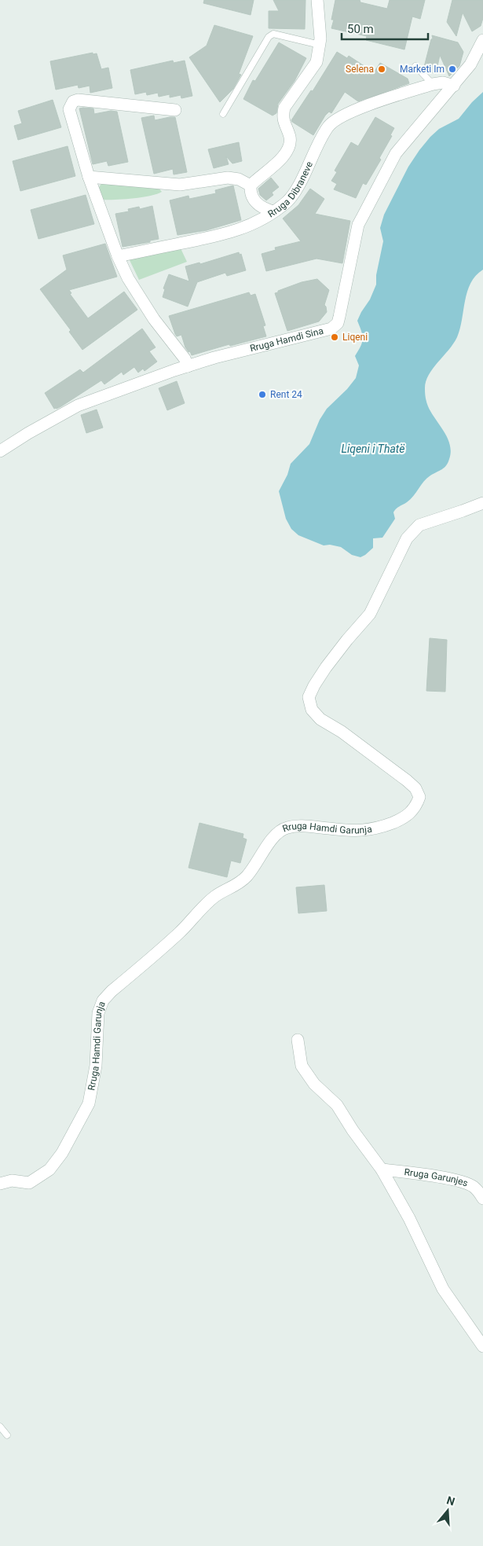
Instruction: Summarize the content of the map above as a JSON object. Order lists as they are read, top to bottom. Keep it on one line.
{"streets":{"street":["Rruga Dibraneve","Rruga Hamdi Sina","Rruga Hamdi Garunja","Rruga Garunjes"]},"crossings":[["Rruga Dibraneve","Rruga Hamdi Sina"]],"water":["Liqeni i Thatë"],"places":["Selena","Marketi Im","Liqeni","Rent 24"],"scale_bar":"50 m","north":"top"}
